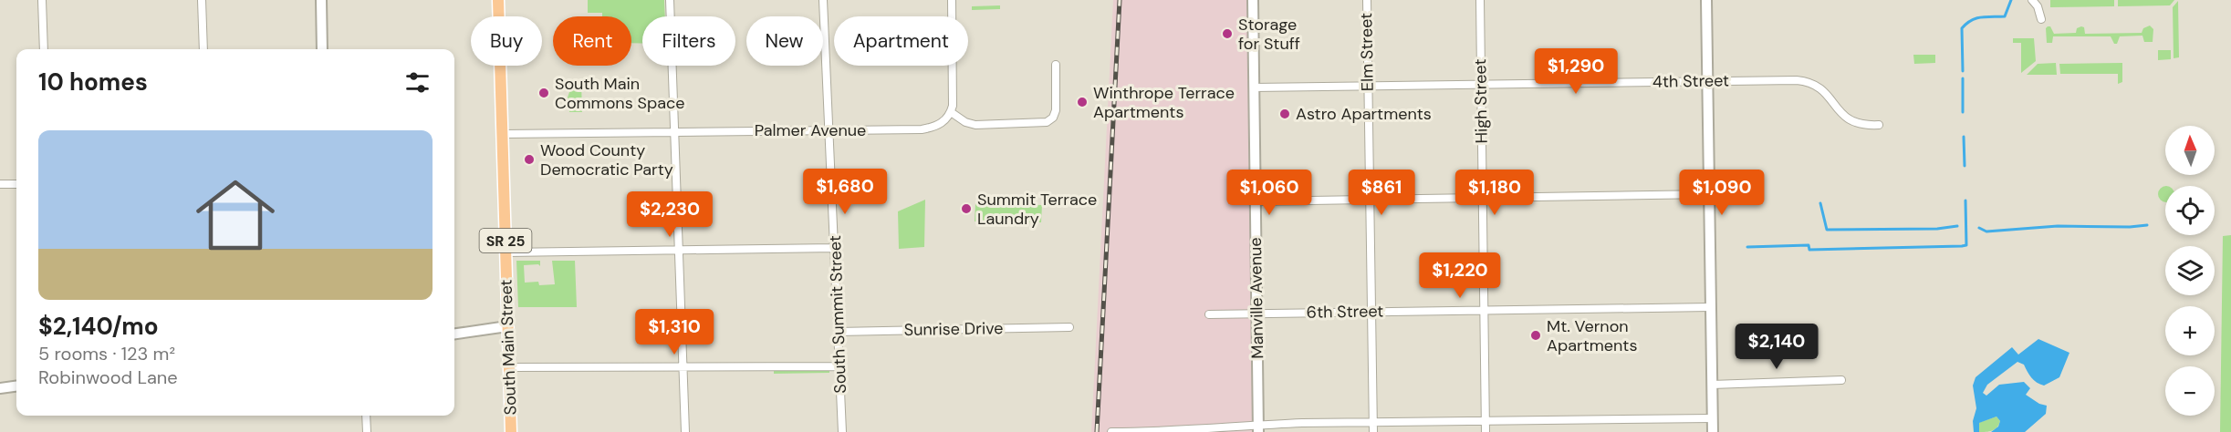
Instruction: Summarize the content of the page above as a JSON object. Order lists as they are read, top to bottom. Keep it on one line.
{"streets":{"main road":["SR 25","South Main Street"],"street":["Elm Street","4th Street","High Street","Palmer Avenue","Manville Avenue","6th Street","South Summit Street","Sunrise Drive"]},"crossings":[["Elm Street","4th Street"],["Elm Street","6th Street"],["4th Street","High Street"],["4th Street","Manville Avenue"],["High Street","6th Street"],["Palmer Avenue","South Summit Street"],["Palmer Avenue","South Main Street"],["Manville Avenue","6th Street"],["South Summit Street","Sunrise Drive"]],"places":["Storage for Stuff","South Main Commons Space","Winthrope Terrace Apartments","Astro Apartments","Wood County Democratic Party","Summit Terrace Laundry","Mt. Vernon Apartments"],"north":"top","page":{"chip":["Buy","Rent","Filters","New","Apartment"],"price":["$1,290","$1,680","$1,060","$861","$1,180","$1,090","$2,230","$1,220","$1,310","$2,140"],"heading":"10 homes","list":[{"name":"$2,140/mo","note":"5 rooms · 123 m² · Robinwood Lane"}],"map_buttons":["+","−"]}}
